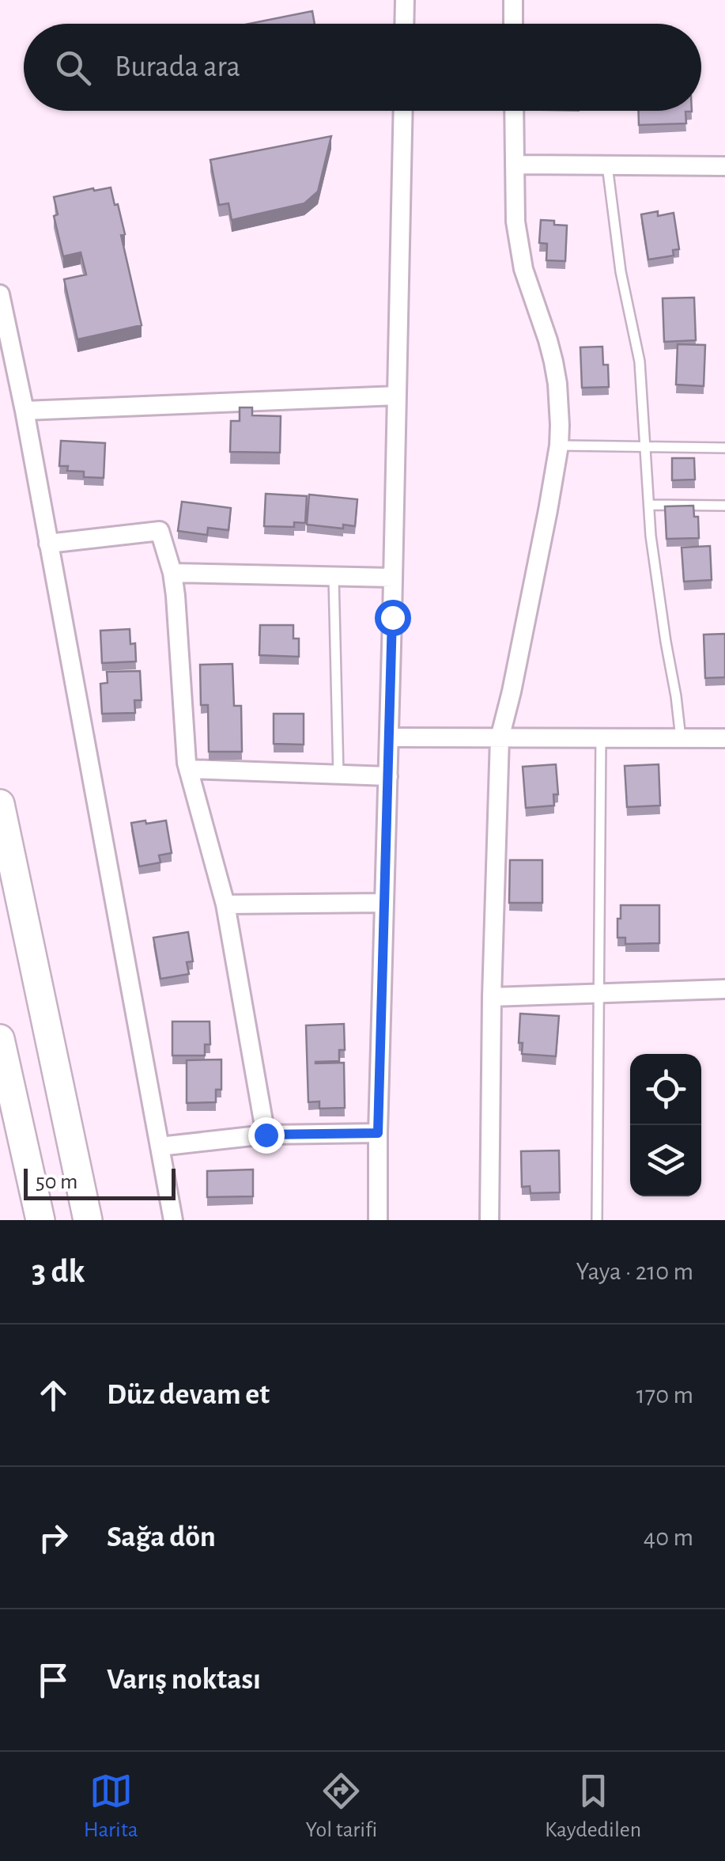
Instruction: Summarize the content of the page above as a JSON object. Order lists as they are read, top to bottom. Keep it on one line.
{"scale_bar":"50 m","page":{"search":"Burada ara","scale":"50 m","heading":["3 dk","Yaya · 210 m"],"list":[["Düz devam et","170 m"],["Sağa dön","40 m"],"Varış noktası"],"nav":["Harita","Yol tarifi","Kaydedilen"]}}
